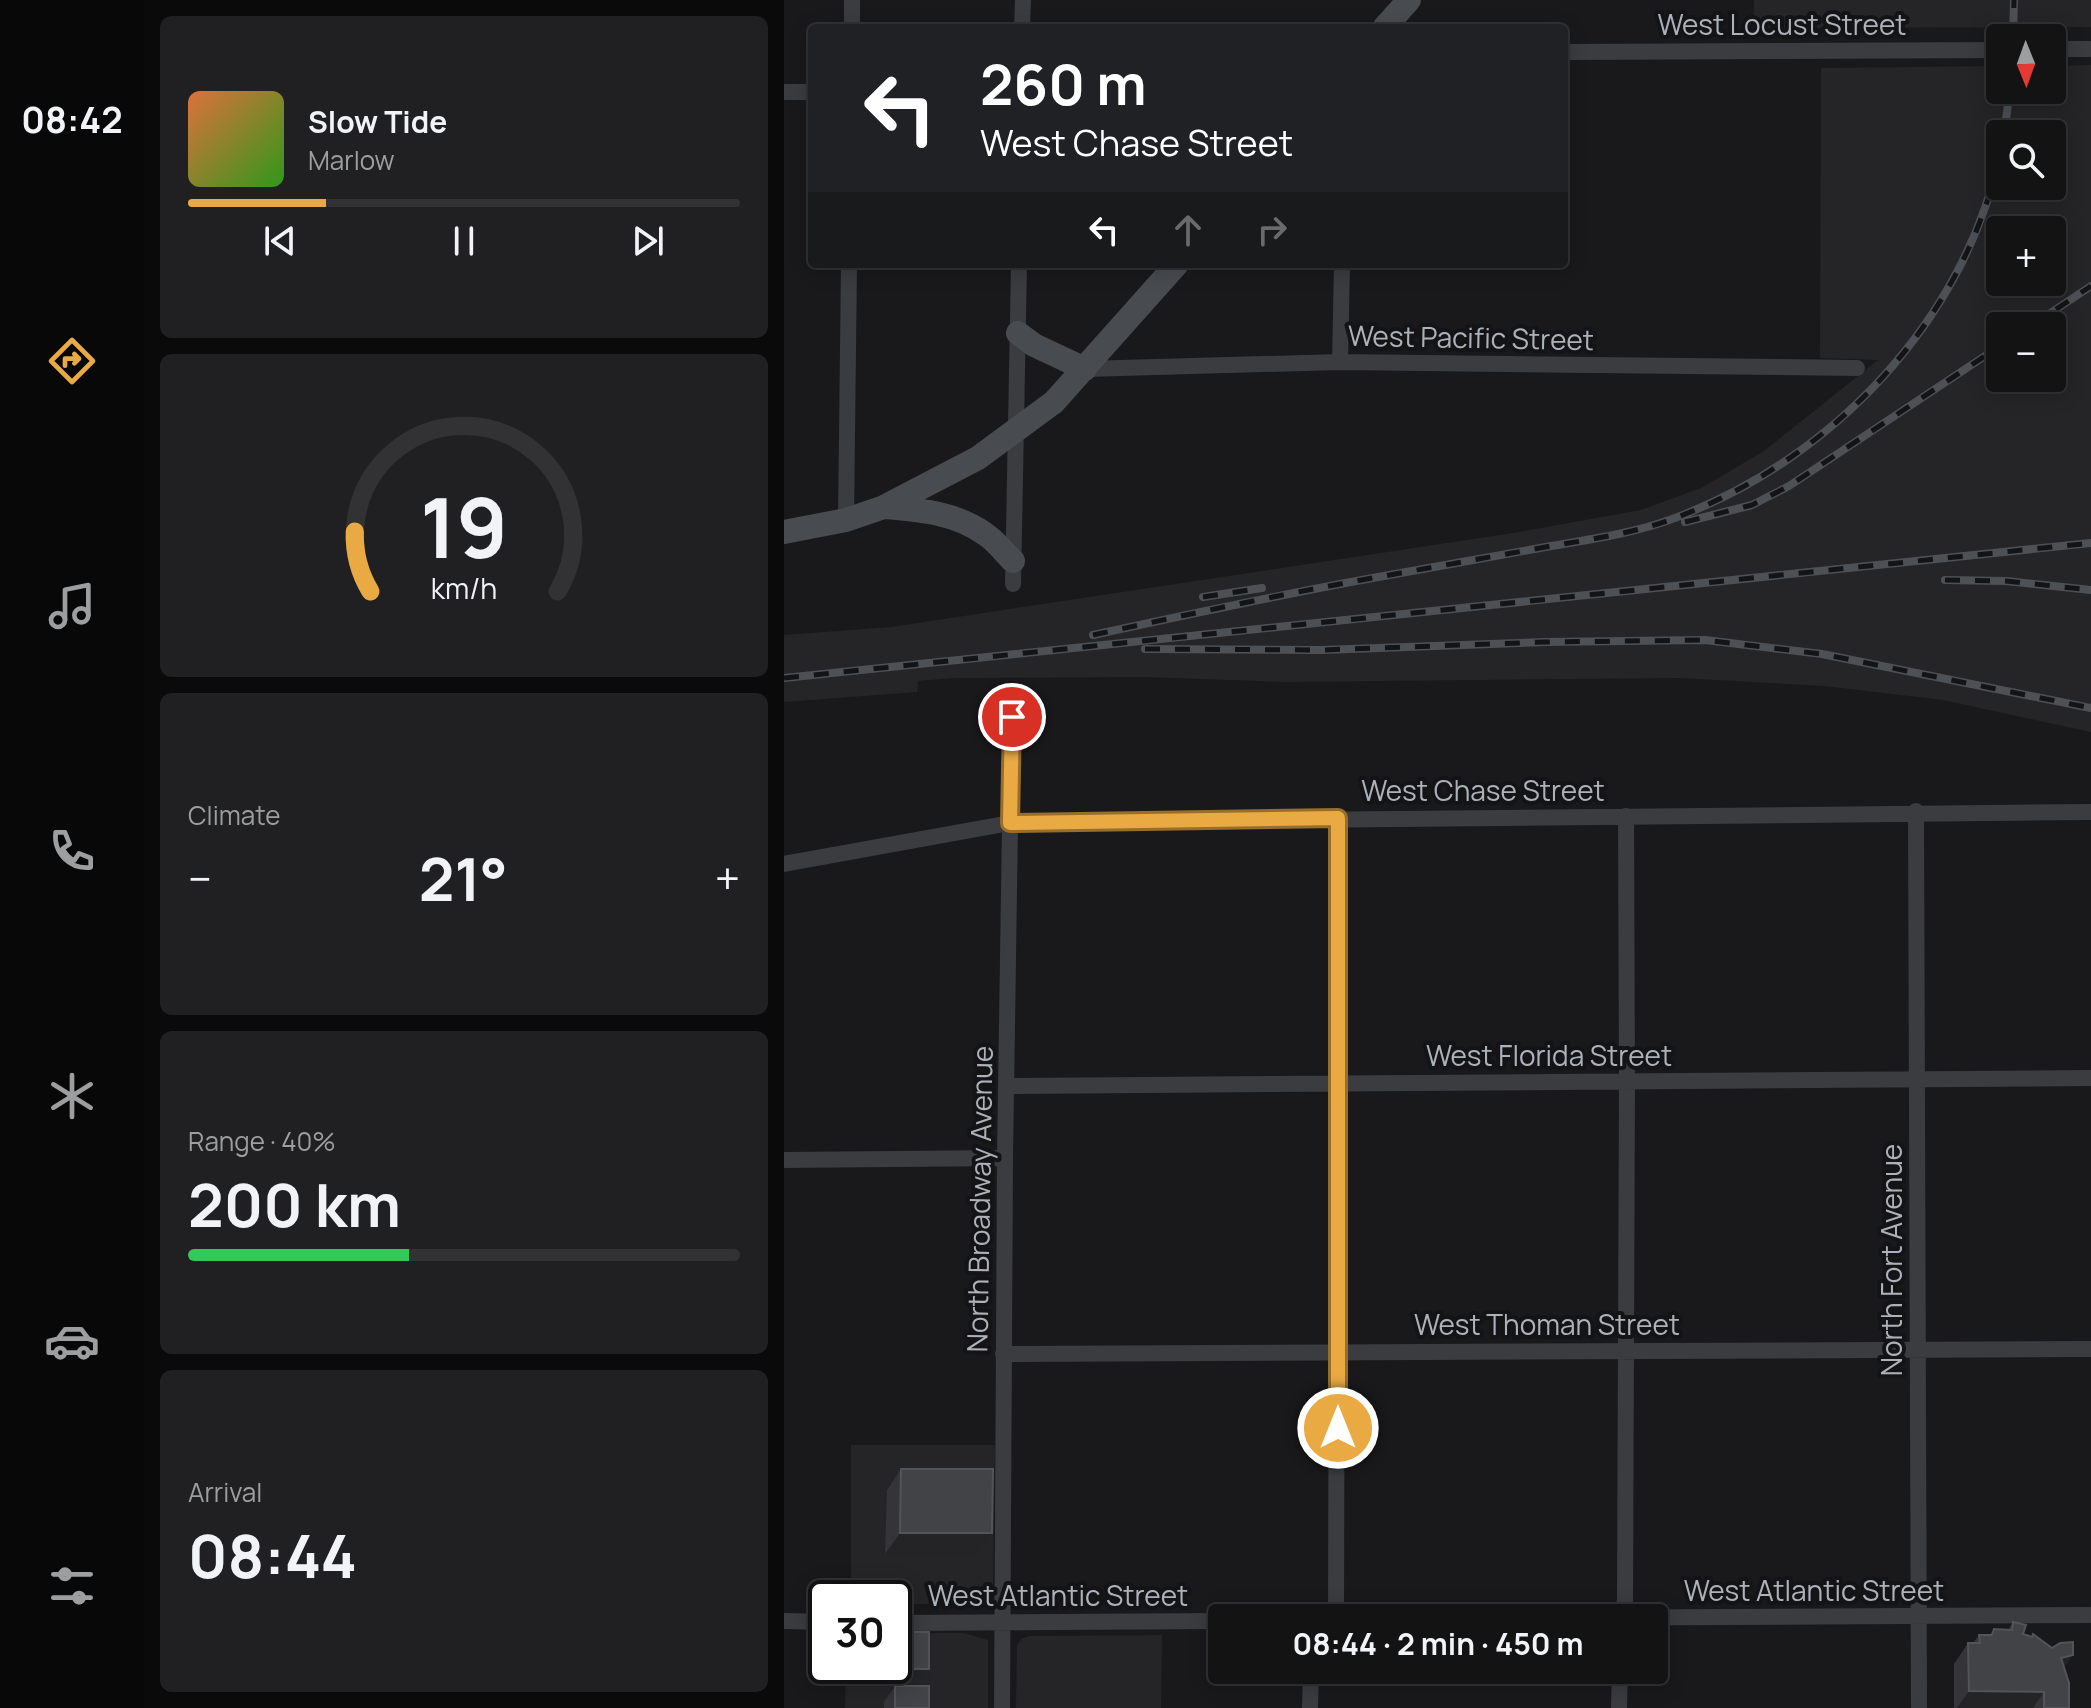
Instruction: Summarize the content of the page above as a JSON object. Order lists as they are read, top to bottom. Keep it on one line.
{"streets":{"street":["West Locust Street","West Pacific Street","West Chase Street","West Florida Street","North Broadway Avenue","North Fort Avenue","West Thoman Street","West Atlantic Street"]},"crossings":[["West Chase Street","North Broadway Avenue"],["West Chase Street","North Fort Avenue"],["West Florida Street","North Broadway Avenue"],["West Florida Street","North Fort Avenue"],["North Broadway Avenue","West Thoman Street"],["North Broadway Avenue","West Atlantic Street"],["North Fort Avenue","West Thoman Street"],["North Fort Avenue","West Atlantic Street"]],"north":"bottom","page":{"tabs":"08:42","map_buttons":["+","−"],"turn":["260 m","West Chase Street"],"song":["Slow Tide","Marlow"],"tile":["Climate",["Range · 40%","200 km"],["Arrival","08:44"]],"heat":["−","21°","+"],"limit":"30","trip":"08:44 · 2 min · 450 m","gauge":["19","km/h"]}}
